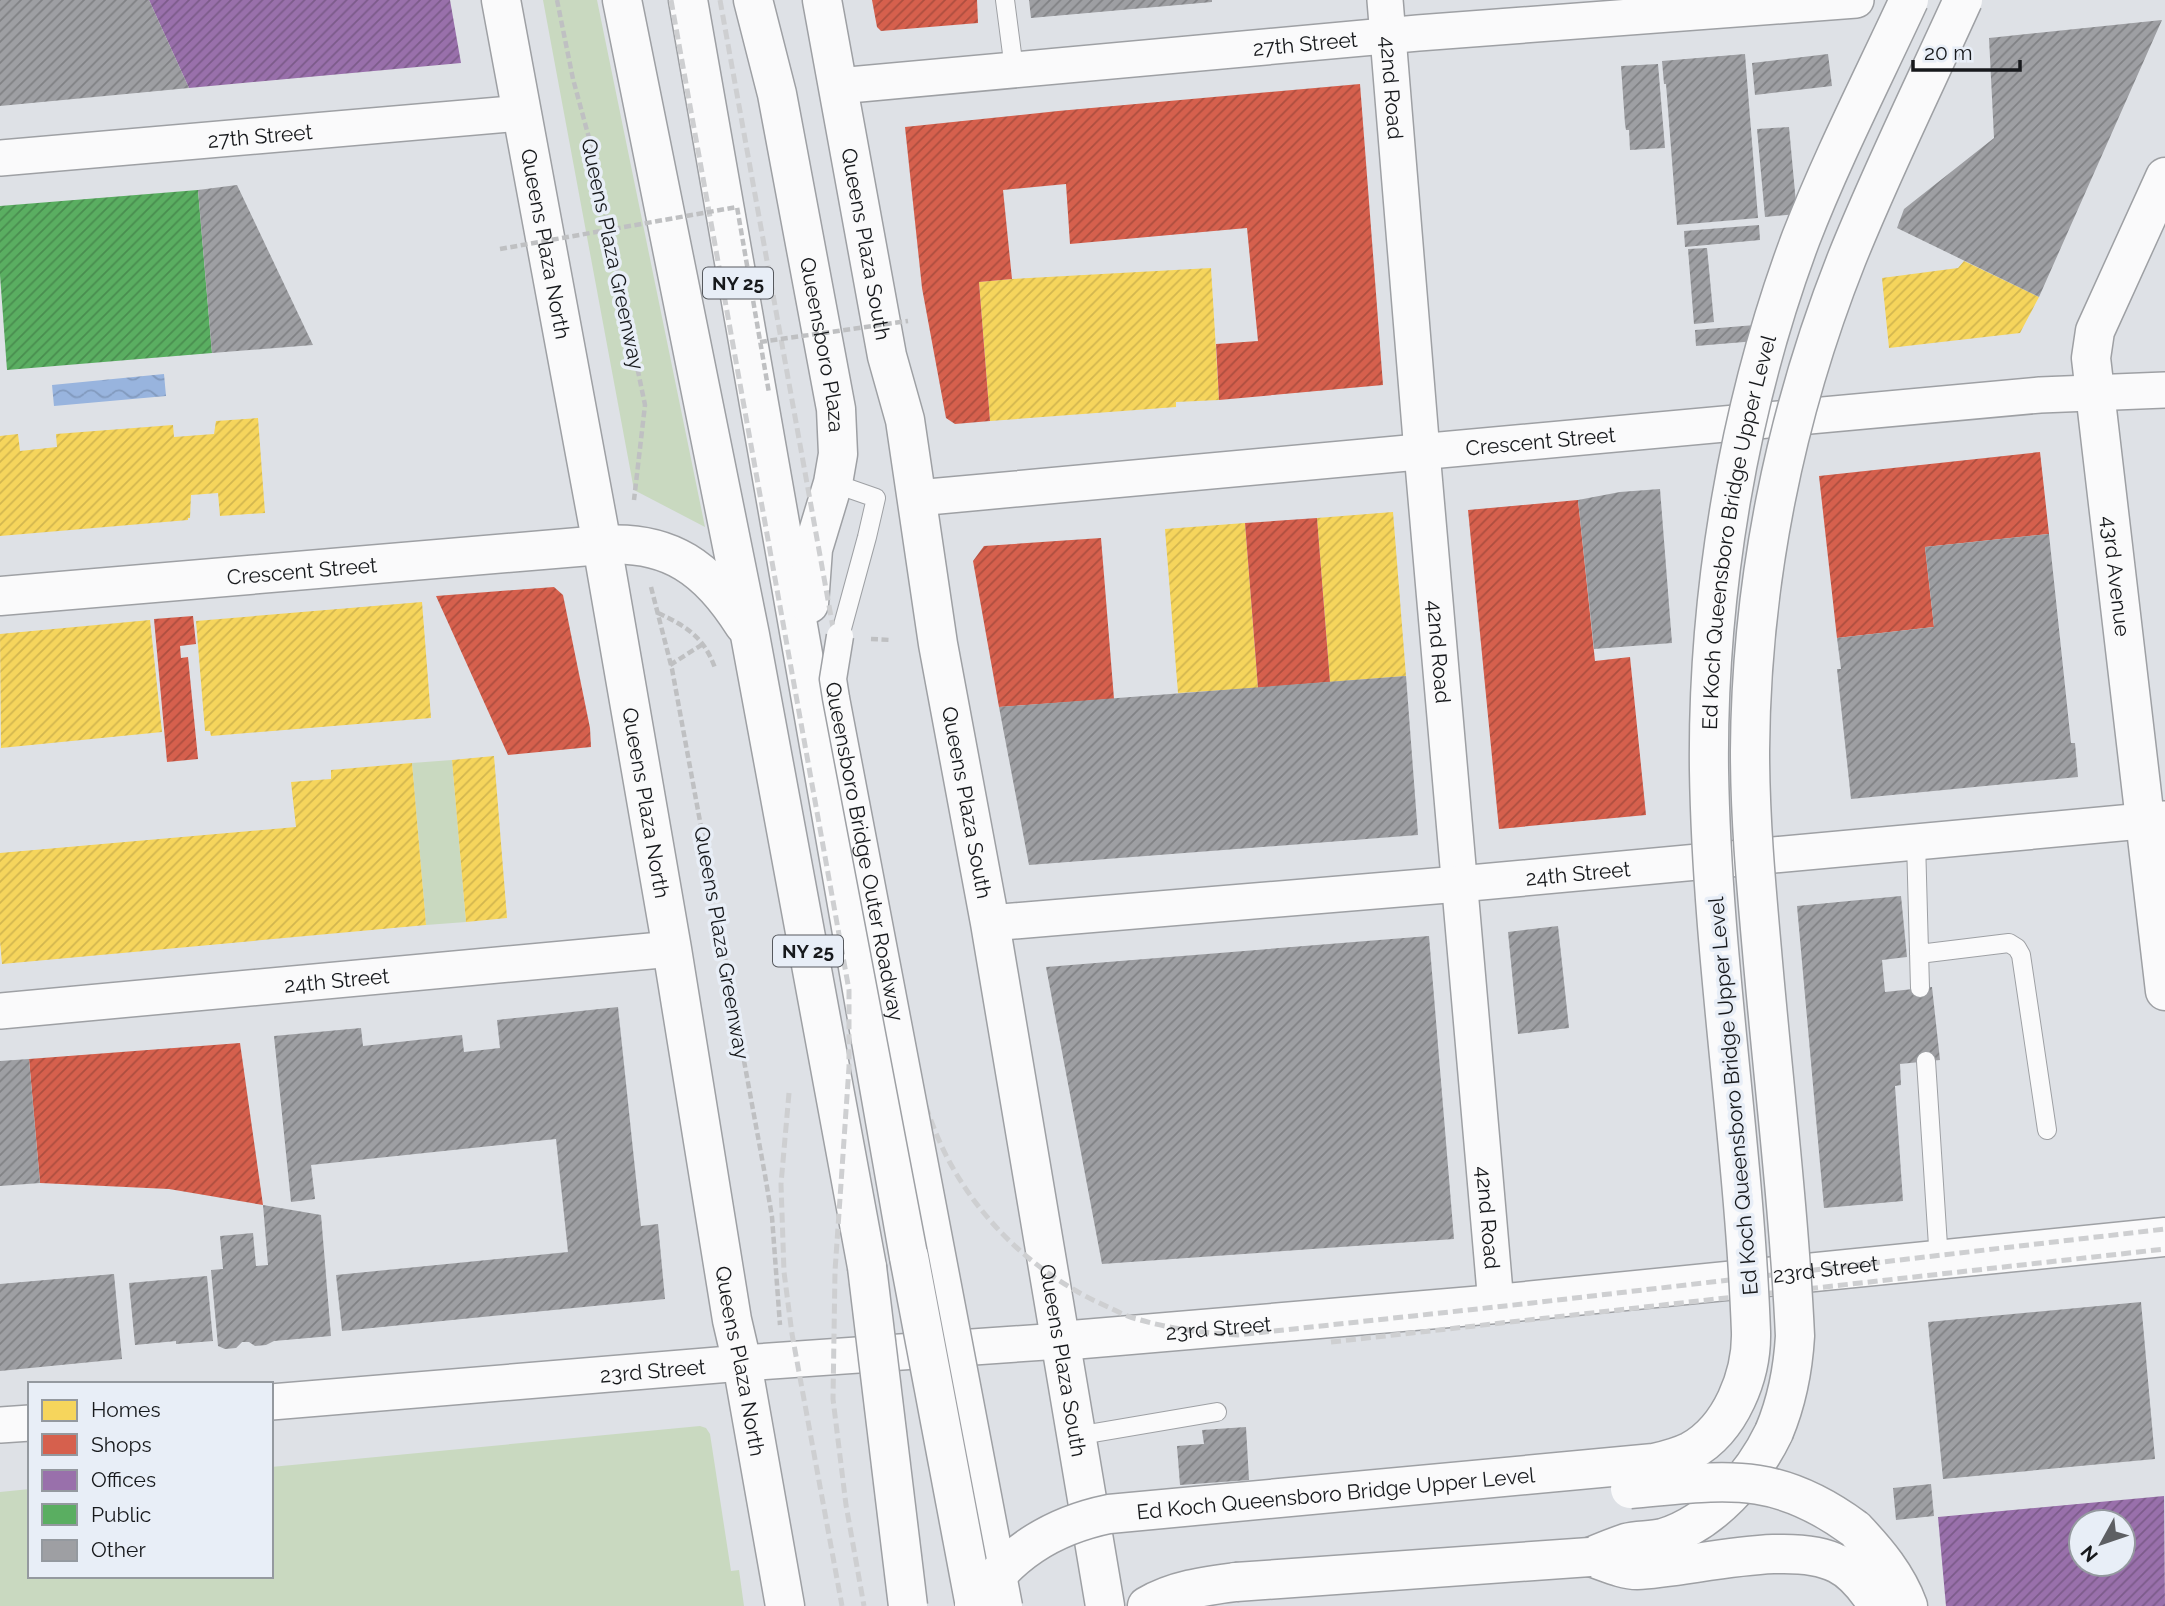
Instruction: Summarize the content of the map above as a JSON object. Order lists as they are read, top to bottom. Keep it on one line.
{"streets":{"main road":["Queens Plaza North","Queens Plaza South","NY 25","Queensboro Plaza","Crescent Street","Ed Koch Queensboro Bridge Upper Level","43rd Avenue","23rd Street"],"street":["27th Street","42nd Road","Queensboro Bridge Outer Roadway","24th Street"],"path":["Queens Plaza Greenway"]},"crossings":[["27th Street","42nd Road"],["27th Street","Queens Plaza North"],["27th Street","Queens Plaza South"],["42nd Road","Crescent Street"],["42nd Road","24th Street"],["42nd Road","23rd Street"],["Queens Plaza North","Crescent Street"],["Queens Plaza North","24th Street"],["Queens Plaza North","23rd Street"],["Queens Plaza South","Crescent Street"],["Queens Plaza South","24th Street"],["Queens Plaza South","23rd Street"],["NY 25","Queensboro Plaza"],["NY 25","Crescent Street"],["NY 25","Ed Koch Queensboro Bridge Upper Level"],["NY 25","Queensboro Bridge Outer Roadway"],["Queensboro Plaza","Queensboro Bridge Outer Roadway"],["Crescent Street","43rd Avenue"],["43rd Avenue","24th Street"]],"legend":["Homes","Shops","Offices","Public","Other"],"scale_bar":"20 m","north":"bottom left"}
